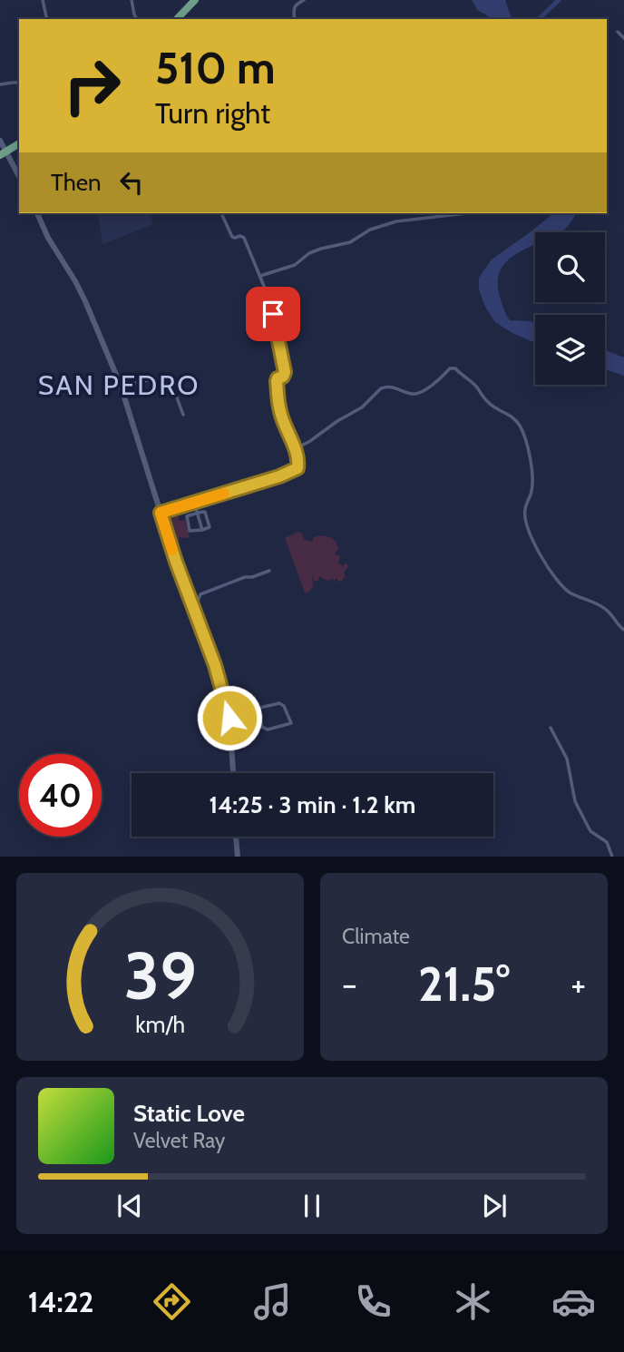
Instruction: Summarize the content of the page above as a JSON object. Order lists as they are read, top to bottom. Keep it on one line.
{"districts":["SAN PEDRO"],"page":{"turn":["510 m","Turn right"],"then":"Then","limit":"40","trip":"14:25 · 3 min · 1.2 km","tile":"Climate","heat":["−","21.5°","+"],"song":["Static Love","Velvet Ray"],"tabs":"14:22","gauge":["39","km/h"]}}
